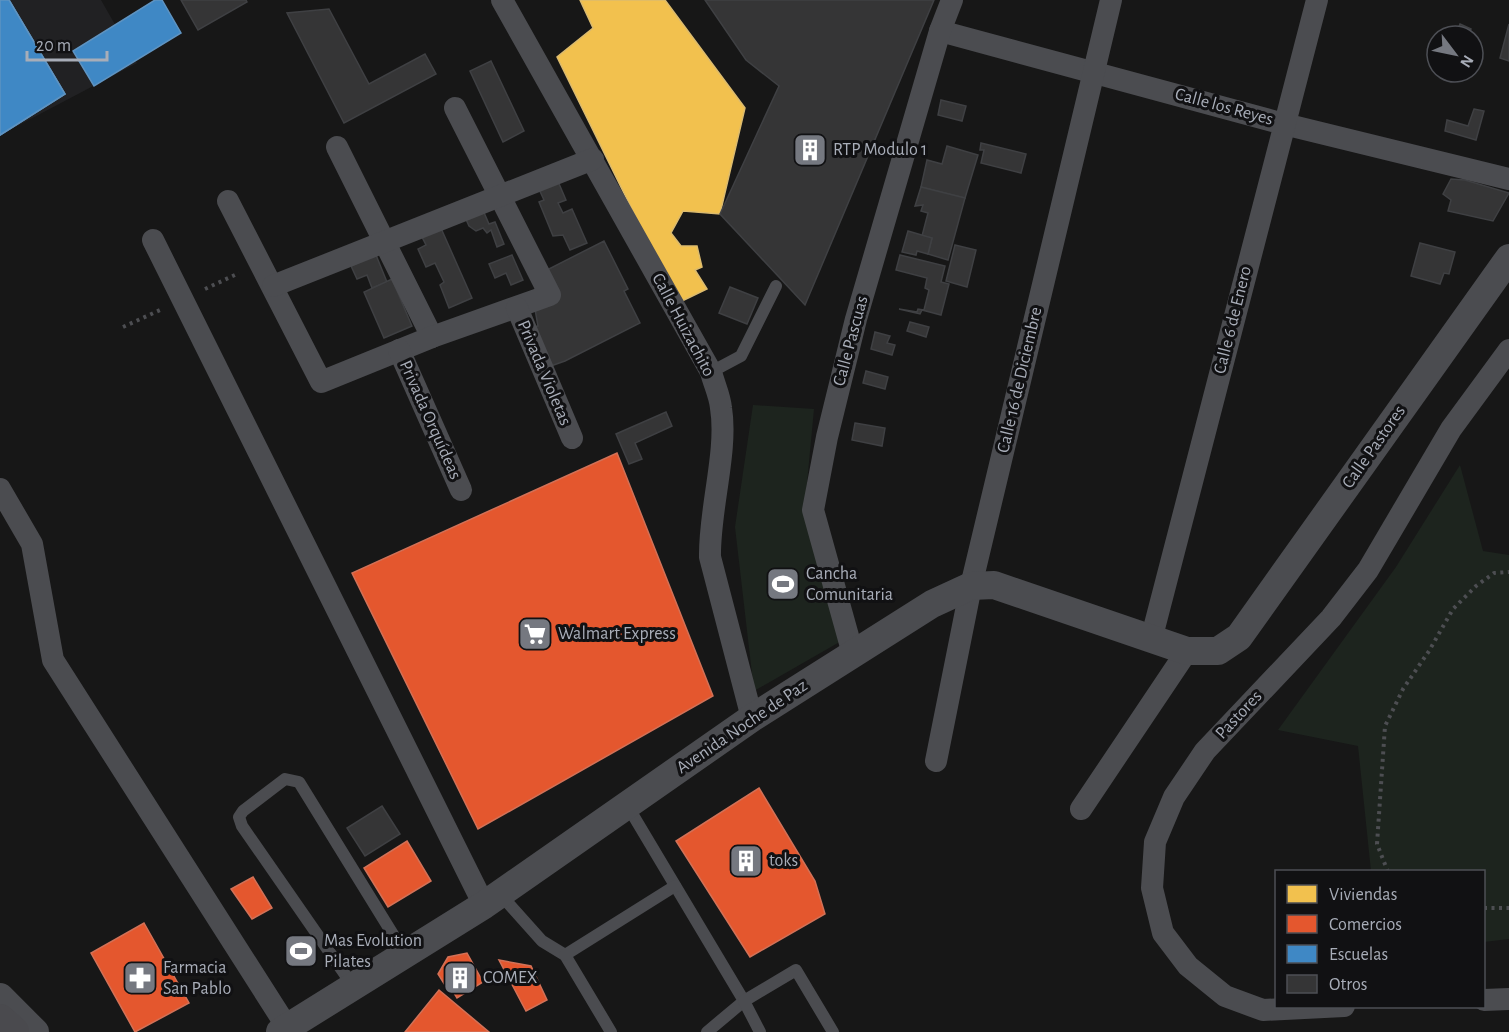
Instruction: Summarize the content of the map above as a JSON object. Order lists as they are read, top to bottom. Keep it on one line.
{"streets":{"street":["Calle los Reyes","Calle 6 de Enero","Calle Huizachito","Calle Pascuas","Privada Violetas","Calle 16 de Diciembre","Privada Orquídeas","Calle Pastores","Pastores","Avenida Noche de Paz"]},"crossings":[["Calle los Reyes","Calle 6 de Enero"],["Calle los Reyes","Calle Pascuas"],["Calle los Reyes","Calle 16 de Diciembre"],["Calle 6 de Enero","Avenida Noche de Paz"],["Calle Huizachito","Avenida Noche de Paz"],["Calle Pascuas","Avenida Noche de Paz"],["Calle 16 de Diciembre","Avenida Noche de Paz"],["Calle Pastores","Avenida Noche de Paz"]],"places":{"building":["RTP Modulo 1","toks","COMEX"],"sports":["Cancha Comunitaria","Mas Evolution Pilates"],"supermarket":["Walmart Express"],"pharmacy":["Farmacia San Pablo"]},"legend":["Viviendas","Comercios","Escuelas","Otros"],"scale_bar":"20 m","north":"bottom right"}
